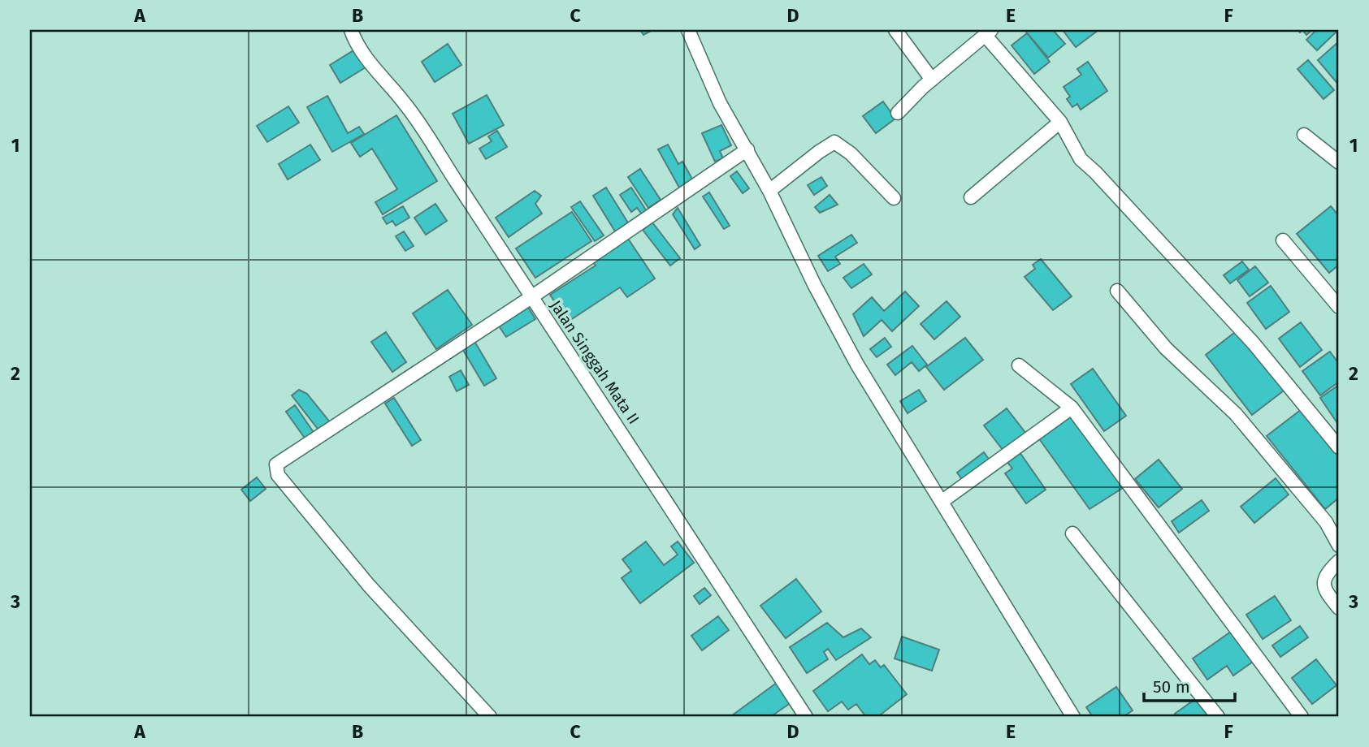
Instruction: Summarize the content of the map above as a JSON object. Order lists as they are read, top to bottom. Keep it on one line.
{"streets":{"street":["Jalan Singgah Mata II"]},"scale_bar":"50 m","grid":{"columns":["A","B","C","D","E","F"],"rows":["1","2","3"]}}
